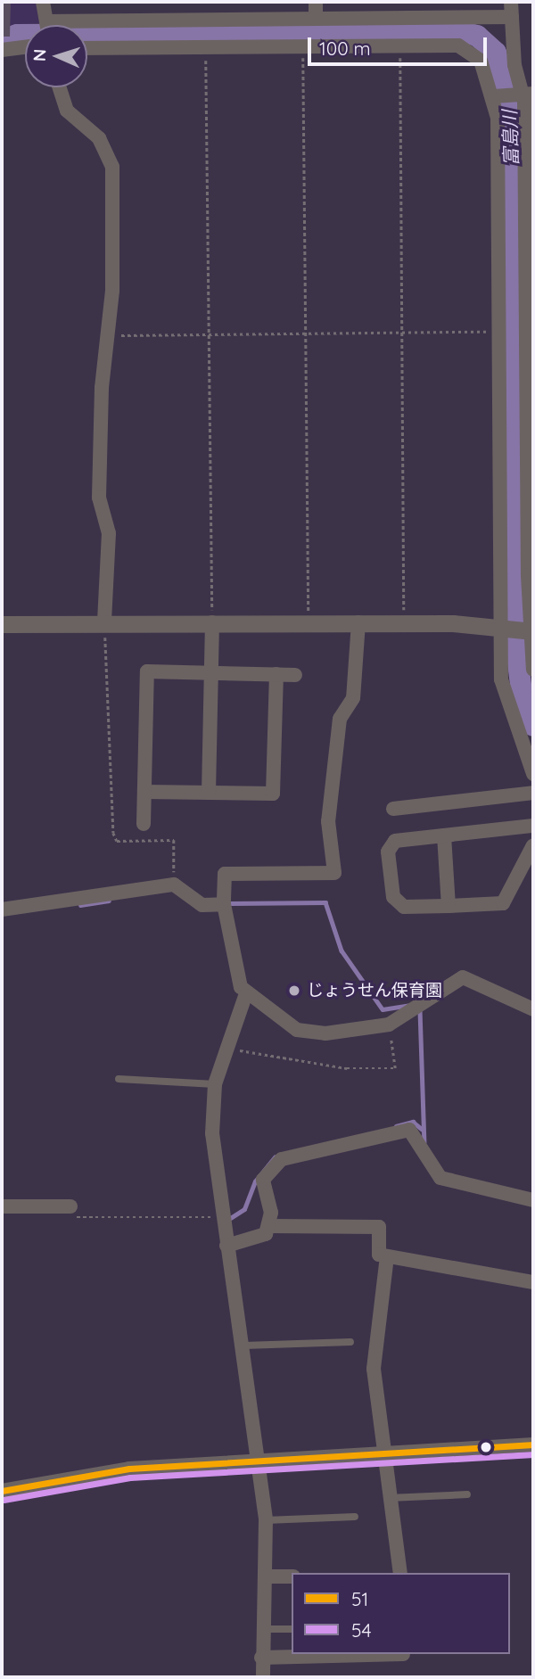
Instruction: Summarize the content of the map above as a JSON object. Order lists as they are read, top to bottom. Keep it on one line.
{"water":["富島川"],"places":["じょうせん保育園"],"lines":["transit line 51","transit line 54"],"legend":["51","54"],"scale_bar":"100 m","north":"left"}
